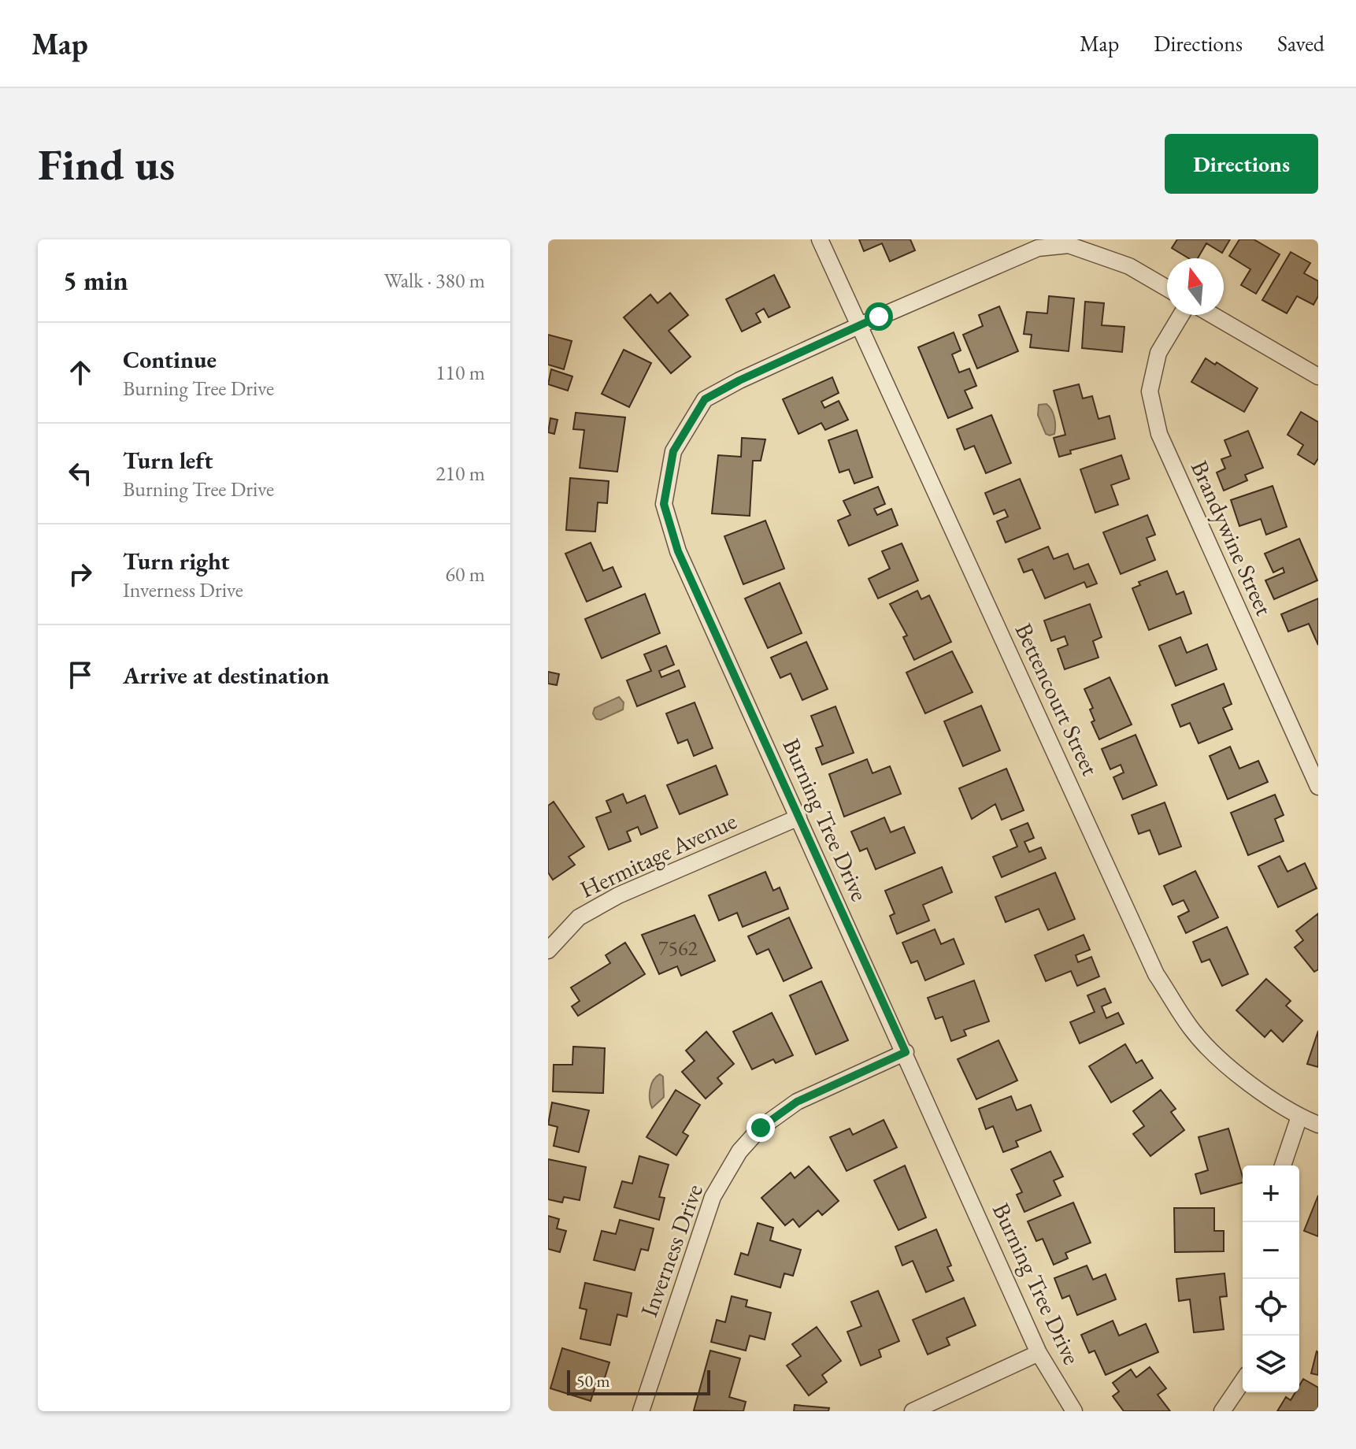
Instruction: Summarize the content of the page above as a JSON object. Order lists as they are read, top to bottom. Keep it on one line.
{"streets":{"street":["Brandywine Street","Bettencourt Street","Burning Tree Drive","Hermitage Avenue","Inverness Drive"]},"crossings":[["Bettencourt Street","Burning Tree Drive"],["Burning Tree Drive","Hermitage Avenue"],["Burning Tree Drive","Inverness Drive"]],"house_numbers":["7562"],"scale_bar":"50 m","north":"top","page":{"header":"Map","nav":["Map","Directions","Saved"],"buttons":"Directions","title":"Find us","heading":["5 min","Walk · 380 m"],"list":[["Continue","Burning Tree Drive","110 m"],["Turn left","Burning Tree Drive","210 m"],["Turn right","Inverness Drive","60 m"],"Arrive at destination"],"map_buttons":["+","−"],"scale":"50 m"}}
